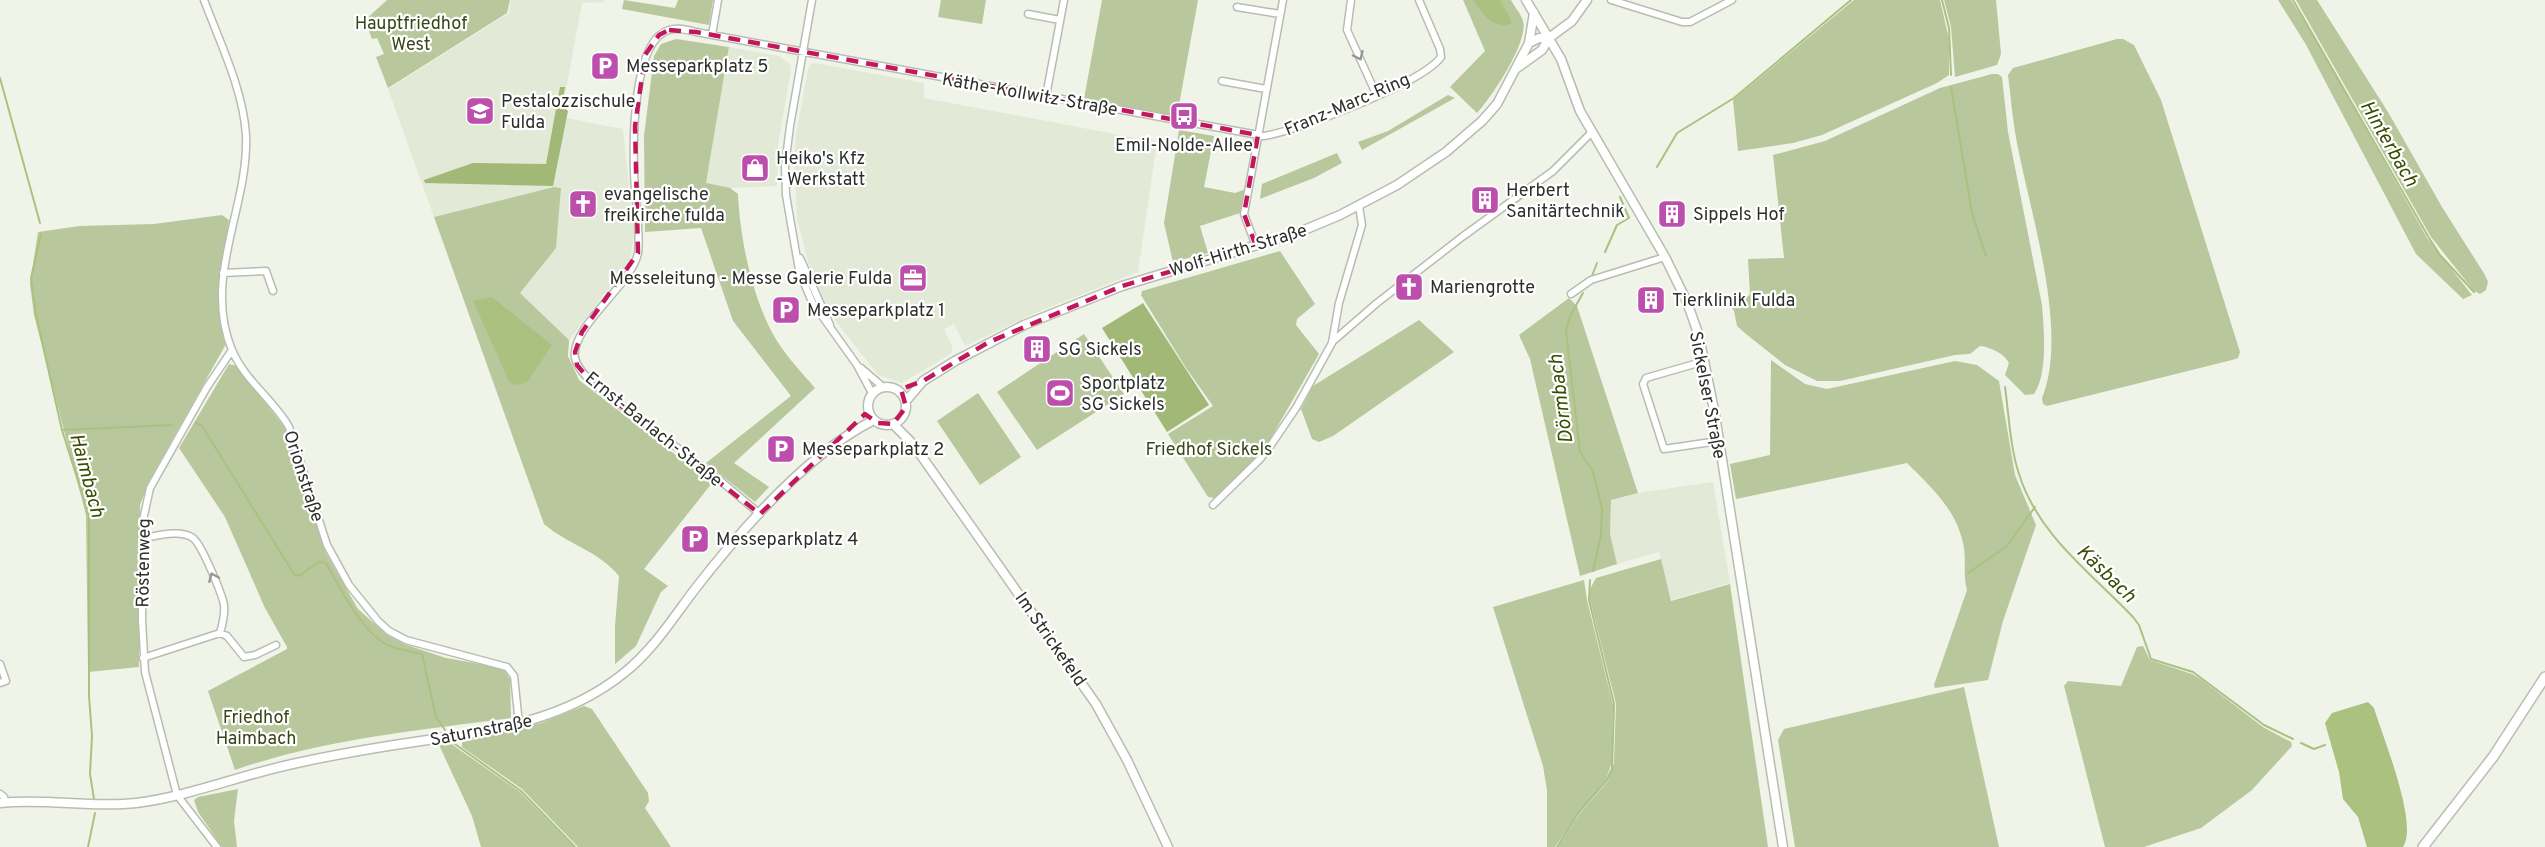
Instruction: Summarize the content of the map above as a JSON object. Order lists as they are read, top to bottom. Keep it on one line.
{"streets":{"street":["Käthe-Kollwitz-Straße","Franz-Marc-Ring","Wolf-Hirth-Straße","Sickelser Straße","Ernst-Barlach-Straße","Orionstraße","Röstenweg","Im Strickefeld","Saturnstraße"]},"crossings":[["Käthe-Kollwitz-Straße","Franz-Marc-Ring"],["Käthe-Kollwitz-Straße","Ernst-Barlach-Straße"],["Wolf-Hirth-Straße","Sickelser Straße"],["Wolf-Hirth-Straße","Im Strickefeld"],["Wolf-Hirth-Straße","Saturnstraße"],["Ernst-Barlach-Straße","Saturnstraße"],["Orionstraße","Röstenweg"],["Orionstraße","Saturnstraße"],["Röstenweg","Saturnstraße"],["Im Strickefeld","Saturnstraße"]],"water":["Hinterbach","Dörmbach","Haimbach","Käsbach"],"parks":["Hauptfriedhof West","Friedhof Sickels","Friedhof Haimbach"],"places":{"parking":["Messeparkplatz 5","Messeparkplatz 1","Messeparkplatz 2","Messeparkplatz 4"],"school or university":["Pestalozzischule Fulda"],"bus stop":["Emil-Nolde-Allee"],"shop":["Heiko's Kfz - Werkstatt"],"building":["Herbert Sanitärtechnik","Sippels Hof","Tierklinik Fulda","SG Sickels"],"church":["evangelische freikirche fulda","Mariengrotte"],"office":["Messeleitung - Messe Galerie Fulda"],"sports":["Sportplatz SG Sickels"]}}
